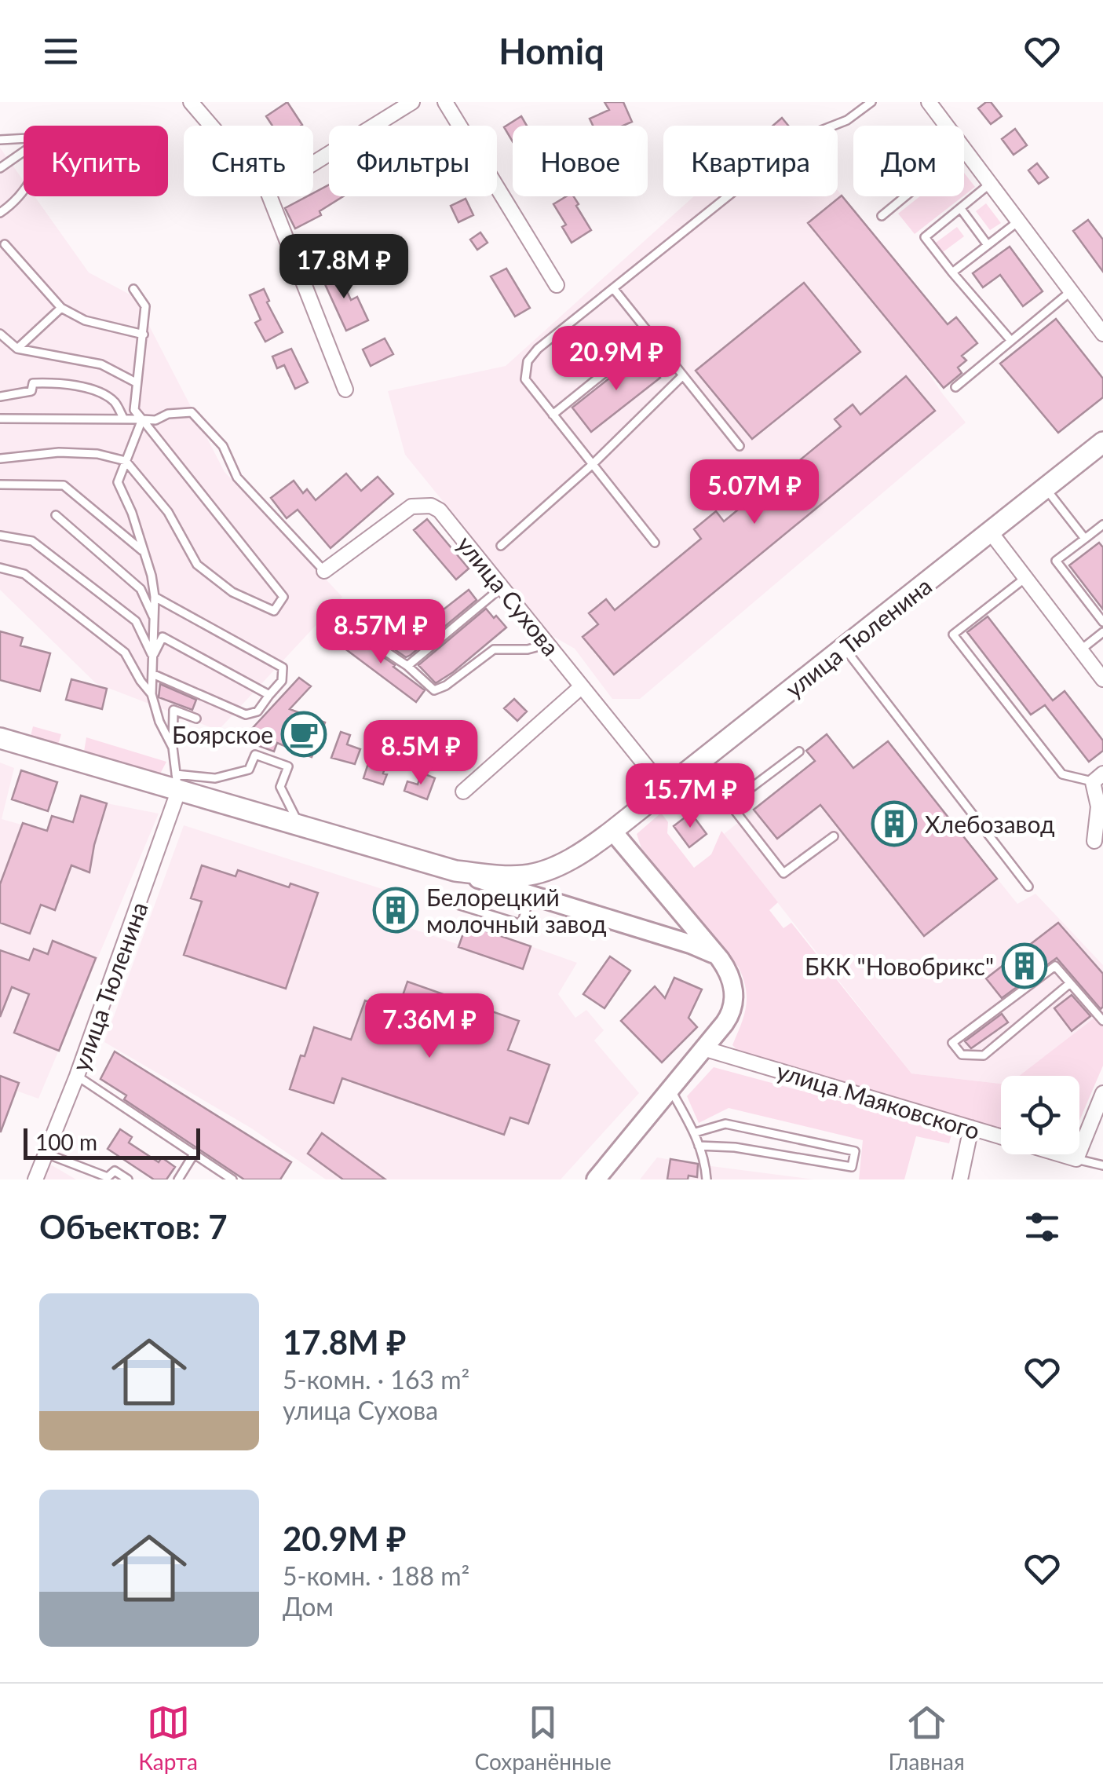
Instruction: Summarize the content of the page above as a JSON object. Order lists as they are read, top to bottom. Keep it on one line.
{"streets":{"main road":["улица Тюленина"],"street":["улица Сухова","улица Маяковского"]},"crossings":[["улица Сухова","улица Тюленина"]],"places":{"cafe":["Боярское"],"building":["Хлебозавод","Белорецкий молочный завод","БКК \"Новобрикс\""]},"scale_bar":"100 m","page":{"header":"Homiq","chip":["Купить","Снять","Фильтры","Новое","Квартира","Дом"],"price":["17.8M ₽","20.9M ₽","5.07M ₽","8.57M ₽","8.5M ₽","15.7M ₽","7.36M ₽"],"scale":"100 m","heading":"Объектов: 7","list":[{"name":"17.8M ₽","note":"5-комн. · 163 m² · улица Сухова"},{"name":"20.9M ₽","note":"5-комн. · 188 m² · Дом"}],"tabs":["Карта","Сохранённые","Главная"]}}
